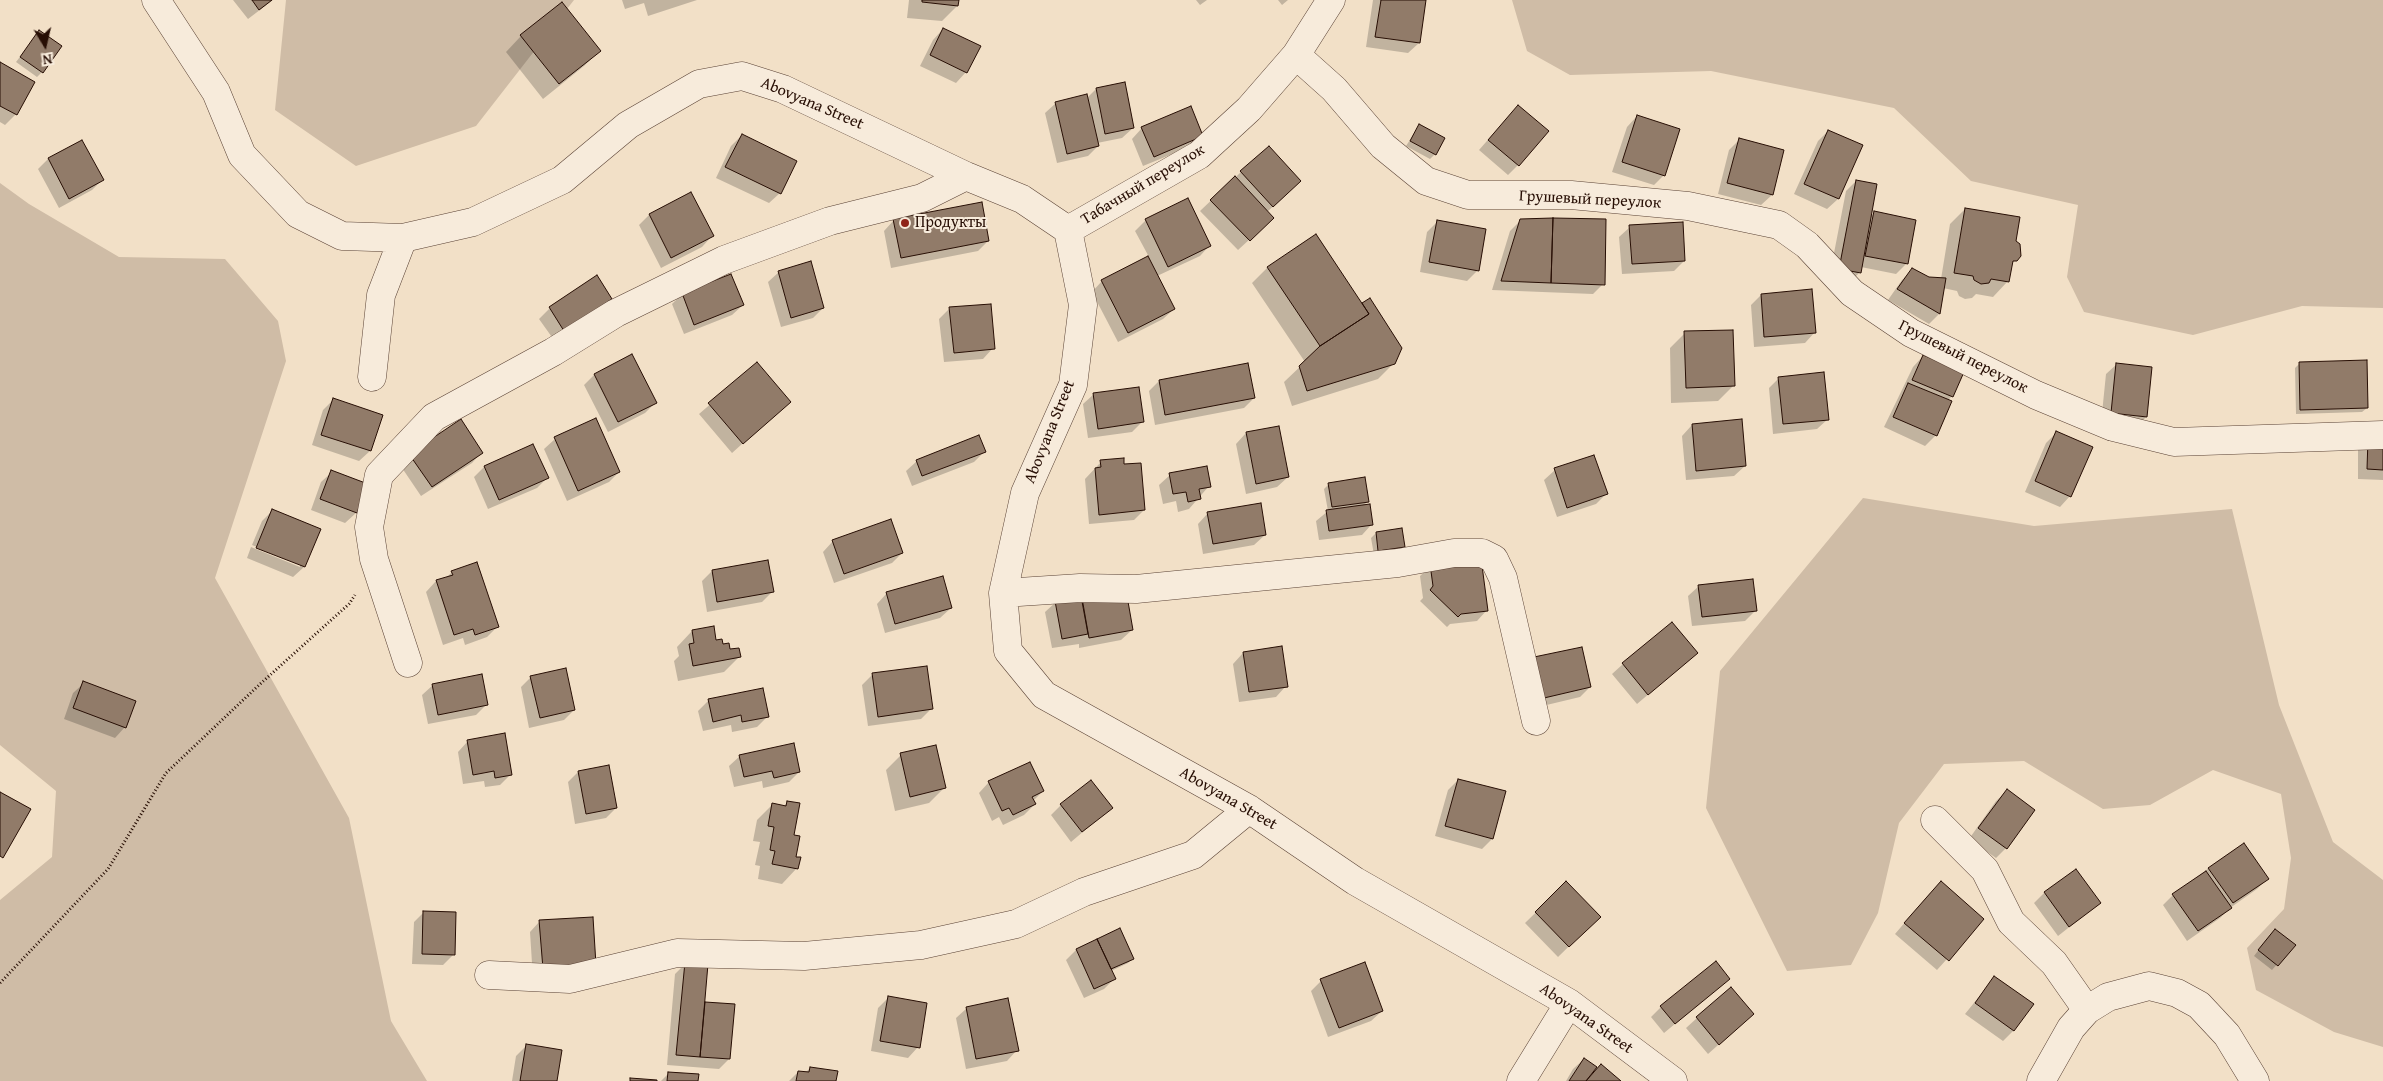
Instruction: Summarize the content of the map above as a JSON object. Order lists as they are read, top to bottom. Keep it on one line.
{"streets":{"street":["Abovyana Street","Табачный переулок","Грушевый переулок"]},"crossings":[["Abovyana Street","Табачный переулок"],["Табачный переулок","Грушевый переулок"]],"places":["Продукты"],"north":"bottom"}
